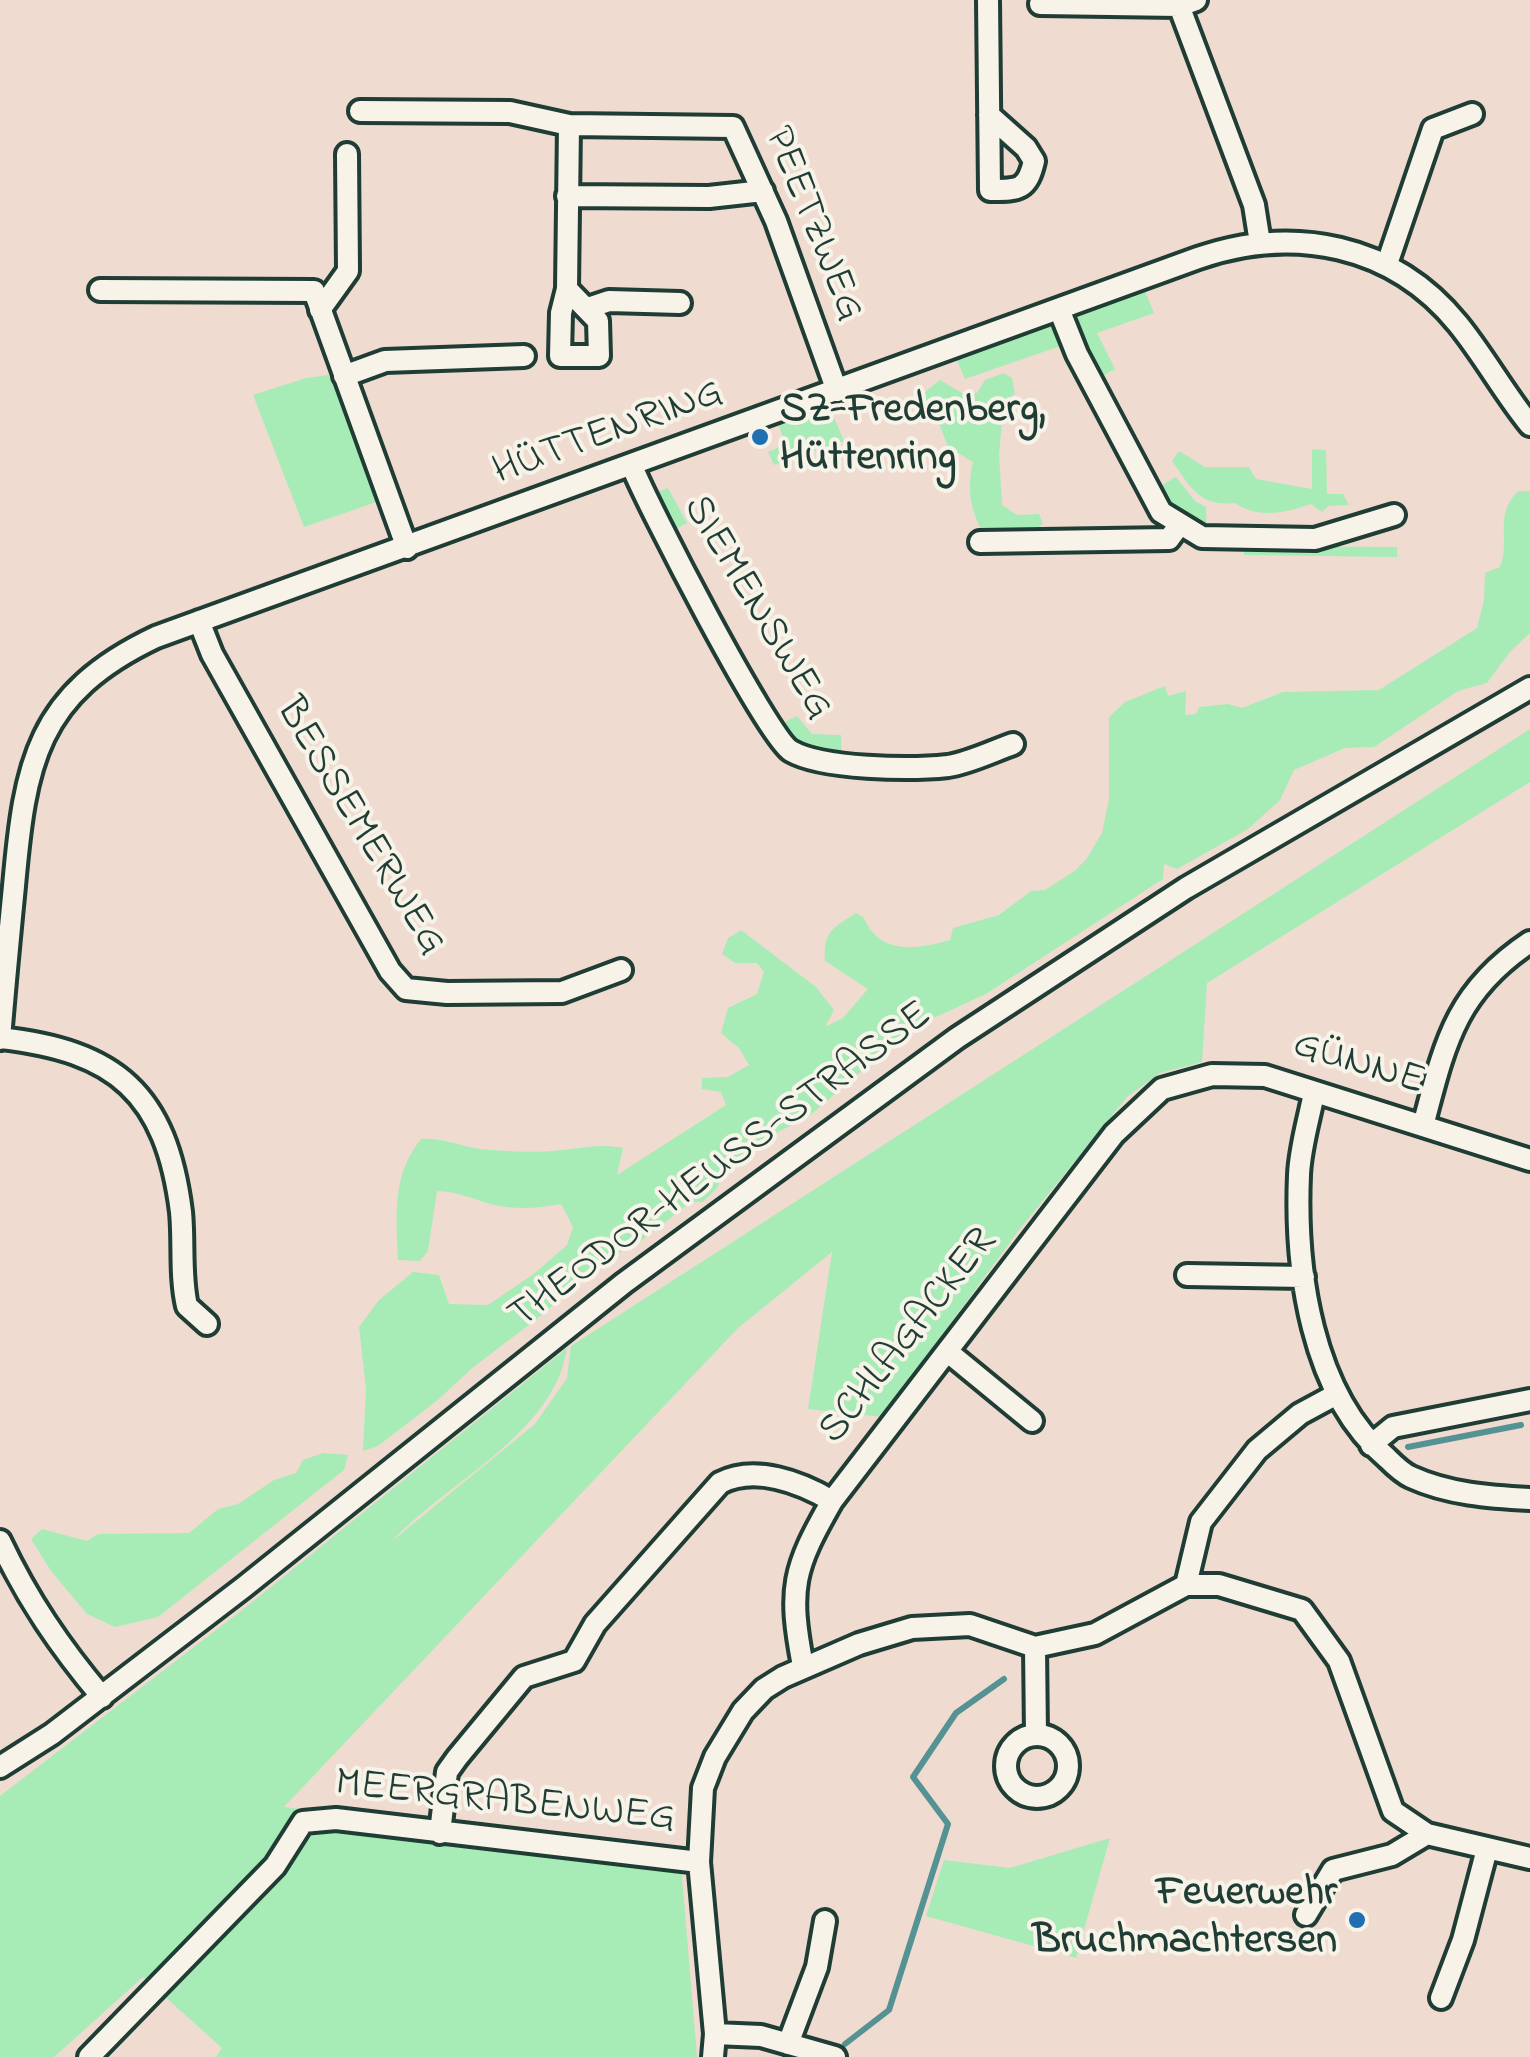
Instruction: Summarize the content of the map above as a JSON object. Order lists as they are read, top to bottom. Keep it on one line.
{"streets":{"street":["PEETZWEG","HÜTTENRING","SIEMENSWEG","BESSEMERWEG","GÜNNE","THEODOR-HEUSS-STRASSE","SCHLAGACKER","MEERGRABENWEG"]},"crossings":[["PEETZWEG","HÜTTENRING"],["HÜTTENRING","SIEMENSWEG"],["HÜTTENRING","BESSEMERWEG"],["GÜNNE","SCHLAGACKER"]],"places":["SZ-Fredenberg, Hüttenring","Feuerwehr Bruchmachtersen"]}
